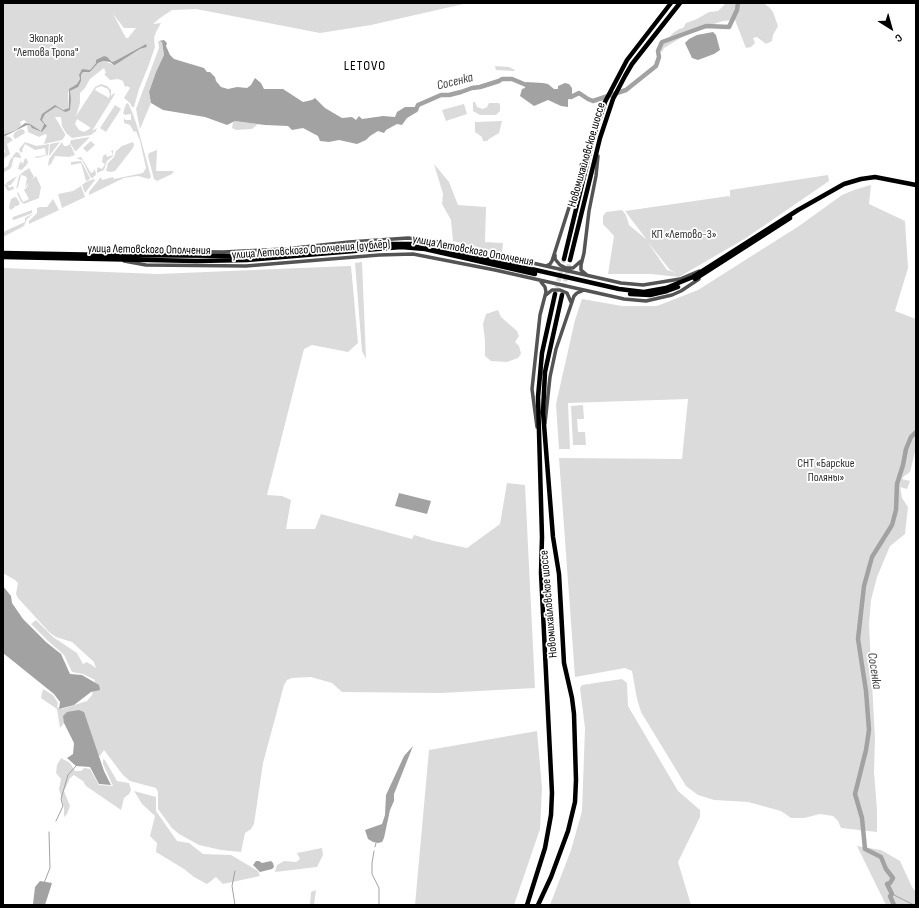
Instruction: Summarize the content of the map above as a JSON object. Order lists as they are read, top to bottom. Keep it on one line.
{"streets":{"main road":["Новомихайловское шоссе","улица Летовского Ополчения"],"street":["улица Летовского Ополчения (дублёр)"]},"crossings":[["улица Летовского Ополчения","улица Летовского Ополчения (дублёр)"]],"districts":["LETOVO"],"water":["Сосенка"],"parks":["Экопарк \"Летова Тропа\"","КП «Летово-3»","СНТ «Барские Поляны»"],"north":"bottom right"}
